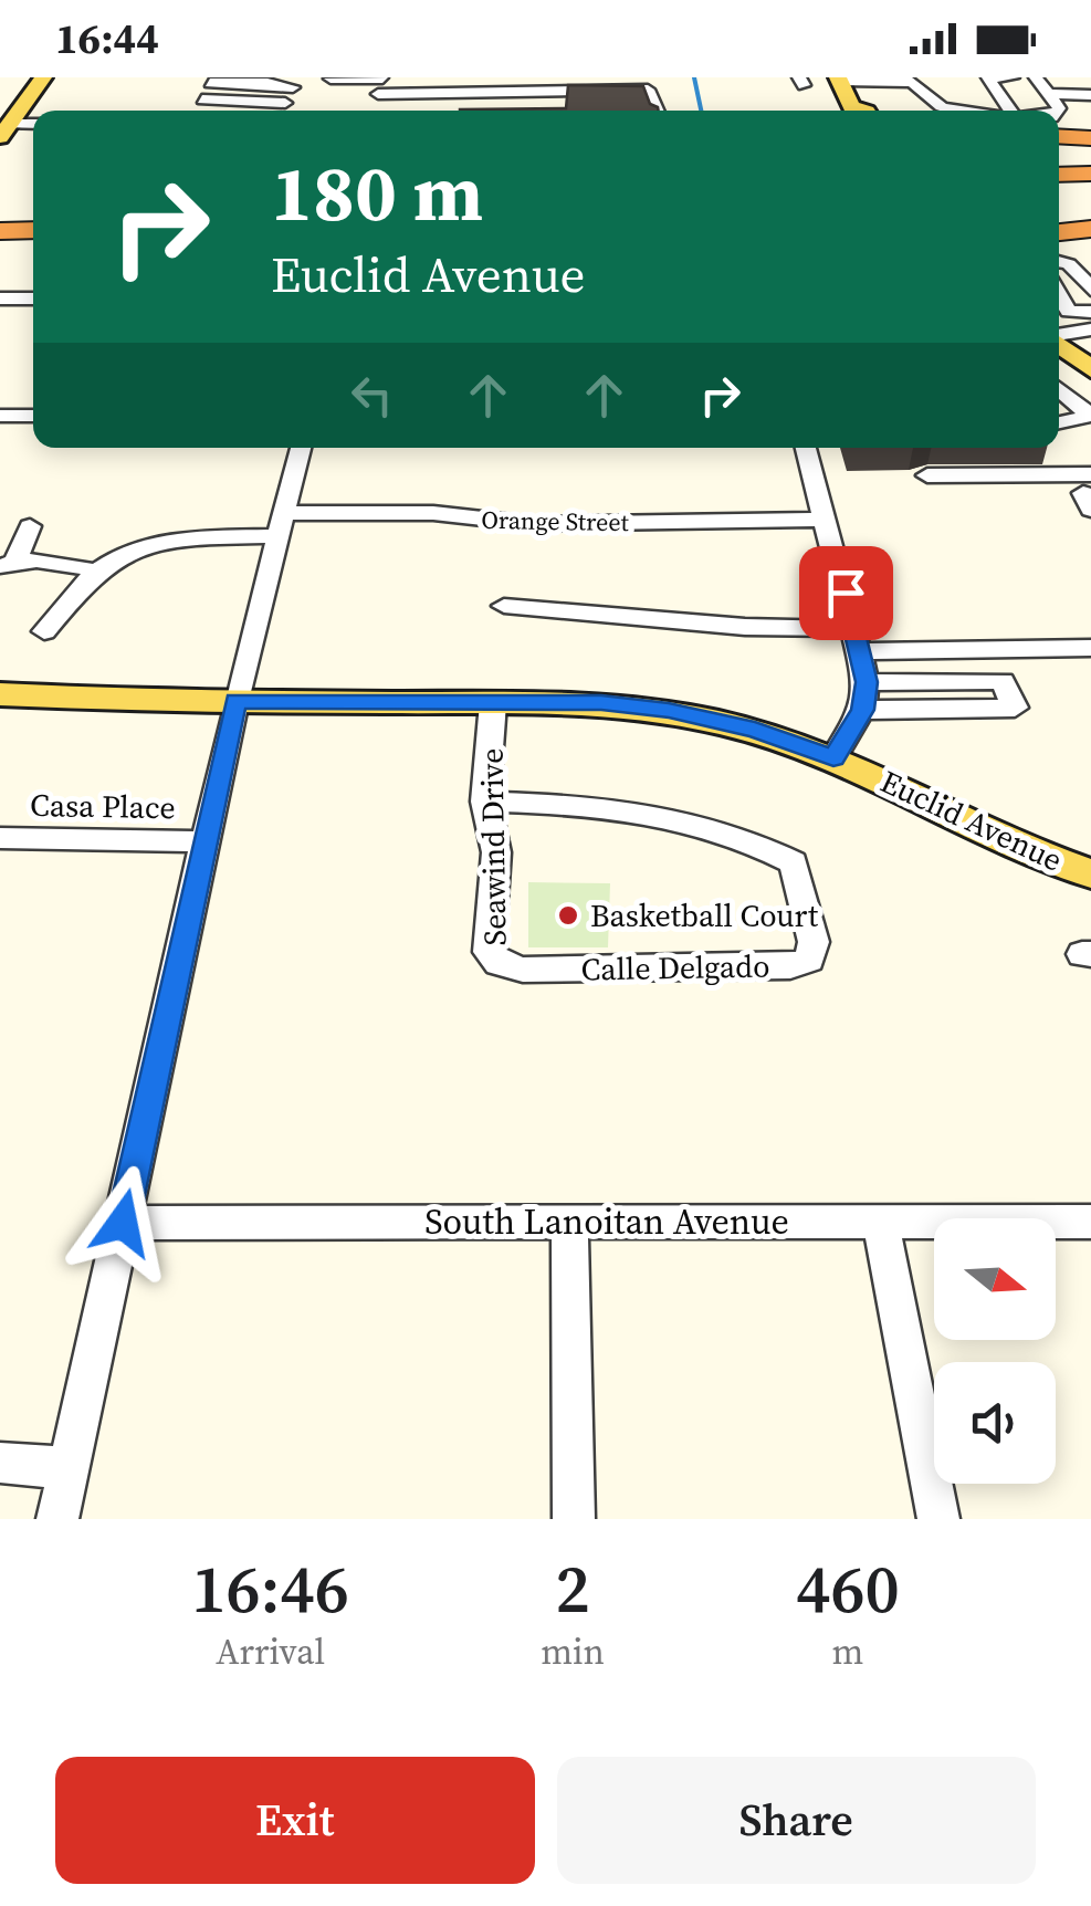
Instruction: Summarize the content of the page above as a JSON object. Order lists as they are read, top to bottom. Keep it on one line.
{"streets":{"main road":["Euclid Avenue"],"street":["Orange Street","Casa Place","Seawind Drive","Calle Delgado","South Lanoitan Avenue"]},"crossings":[["Euclid Avenue","Seawind Drive"],["Seawind Drive","Calle Delgado"]],"places":["Basketball Court"],"north":"right","page":{"status":"16:44","turn":["180 m","Euclid Avenue"],"eta":["16:46","Arrival","2","min","460","m"],"buttons":["Exit","Share"]}}
